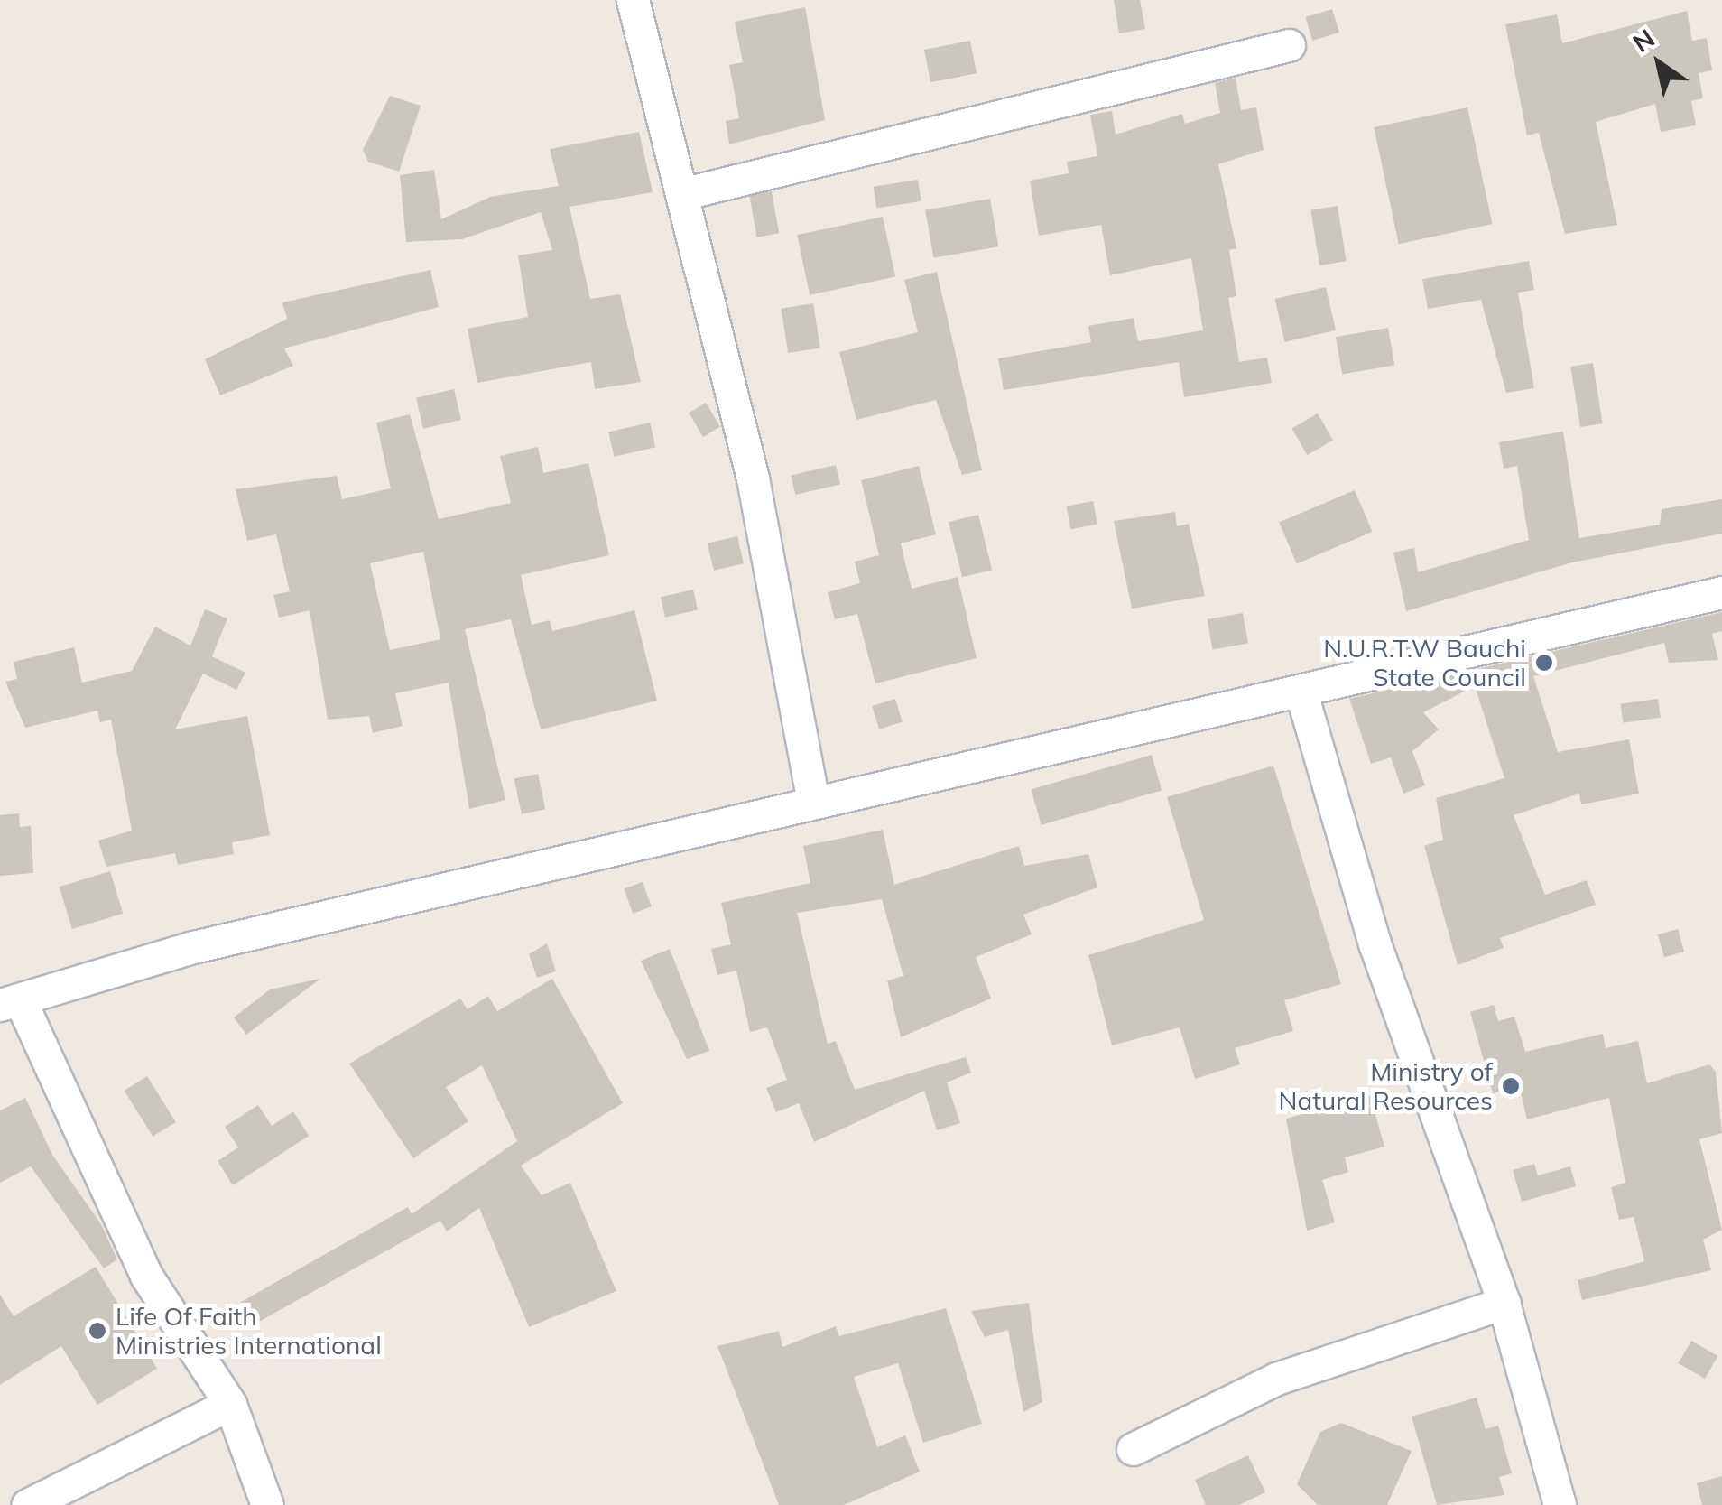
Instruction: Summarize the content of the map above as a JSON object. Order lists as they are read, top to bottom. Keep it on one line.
{"places":["N.U.R.T.W Bauchi State Council","Ministry of Natural Resources","Life Of Faith Ministries International"],"north":"top left"}
